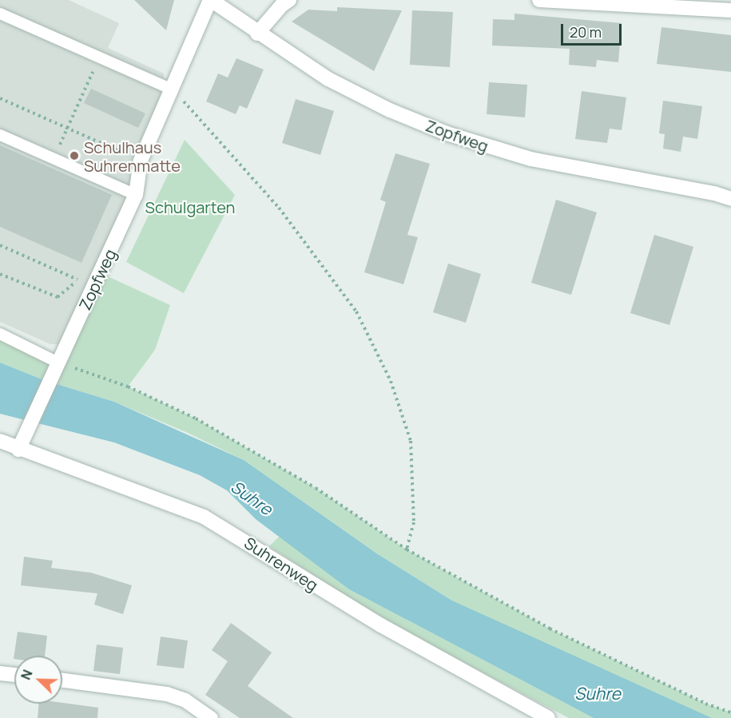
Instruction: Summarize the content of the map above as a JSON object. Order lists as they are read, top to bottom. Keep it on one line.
{"streets":{"street":["Zopfweg","Suhrenweg"]},"crossings":[["Zopfweg","Suhrenweg"]],"water":["Suhre"],"parks":["Schulgarten"],"places":["Schulhaus Suhrenmatte"],"scale_bar":"20 m","north":"top left"}
